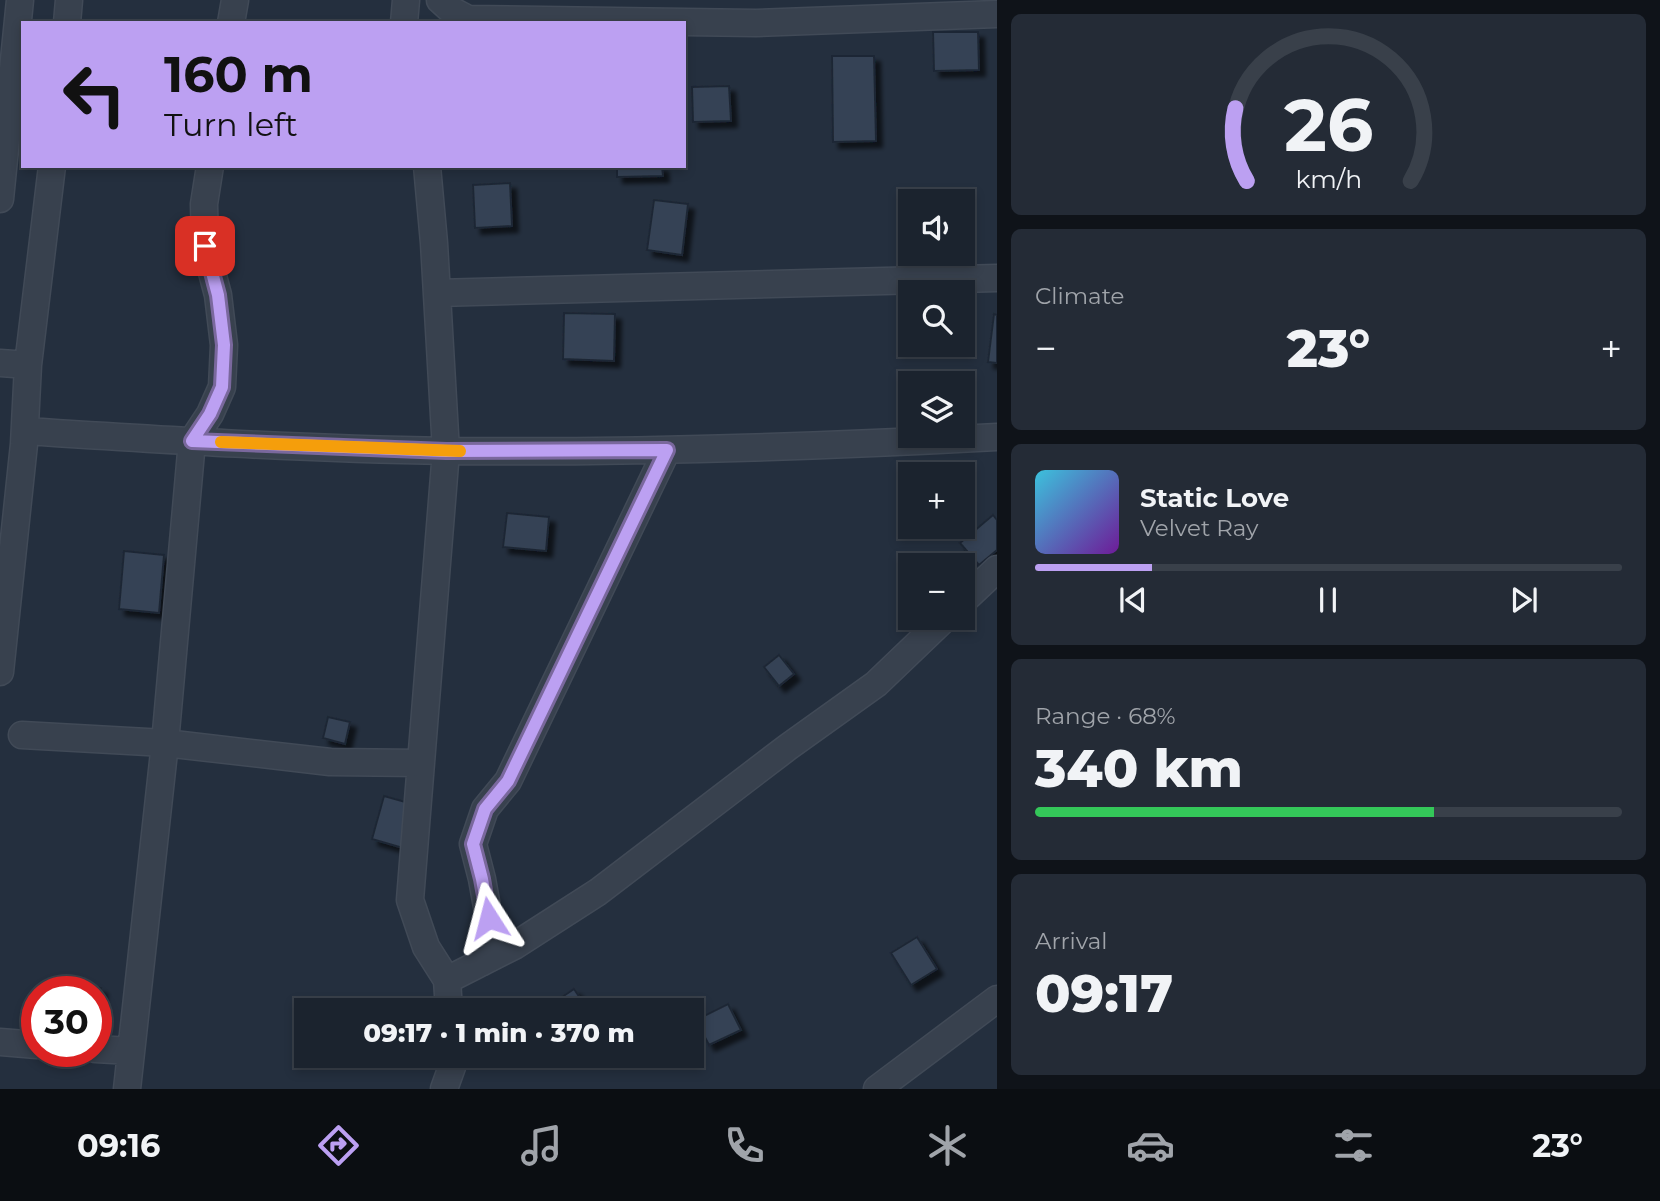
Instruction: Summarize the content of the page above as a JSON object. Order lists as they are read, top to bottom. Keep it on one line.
{"page":{"turn":["160 m","Turn left"],"map_buttons":["+","−"],"tile":["Climate",["Range · 68%","340 km"],["Arrival","09:17"]],"heat":["−","23°","+"],"song":["Static Love","Velvet Ray"],"limit":"30","trip":"09:17 · 1 min · 370 m","tabs":["09:16","23°"],"gauge":["26","km/h"]}}
